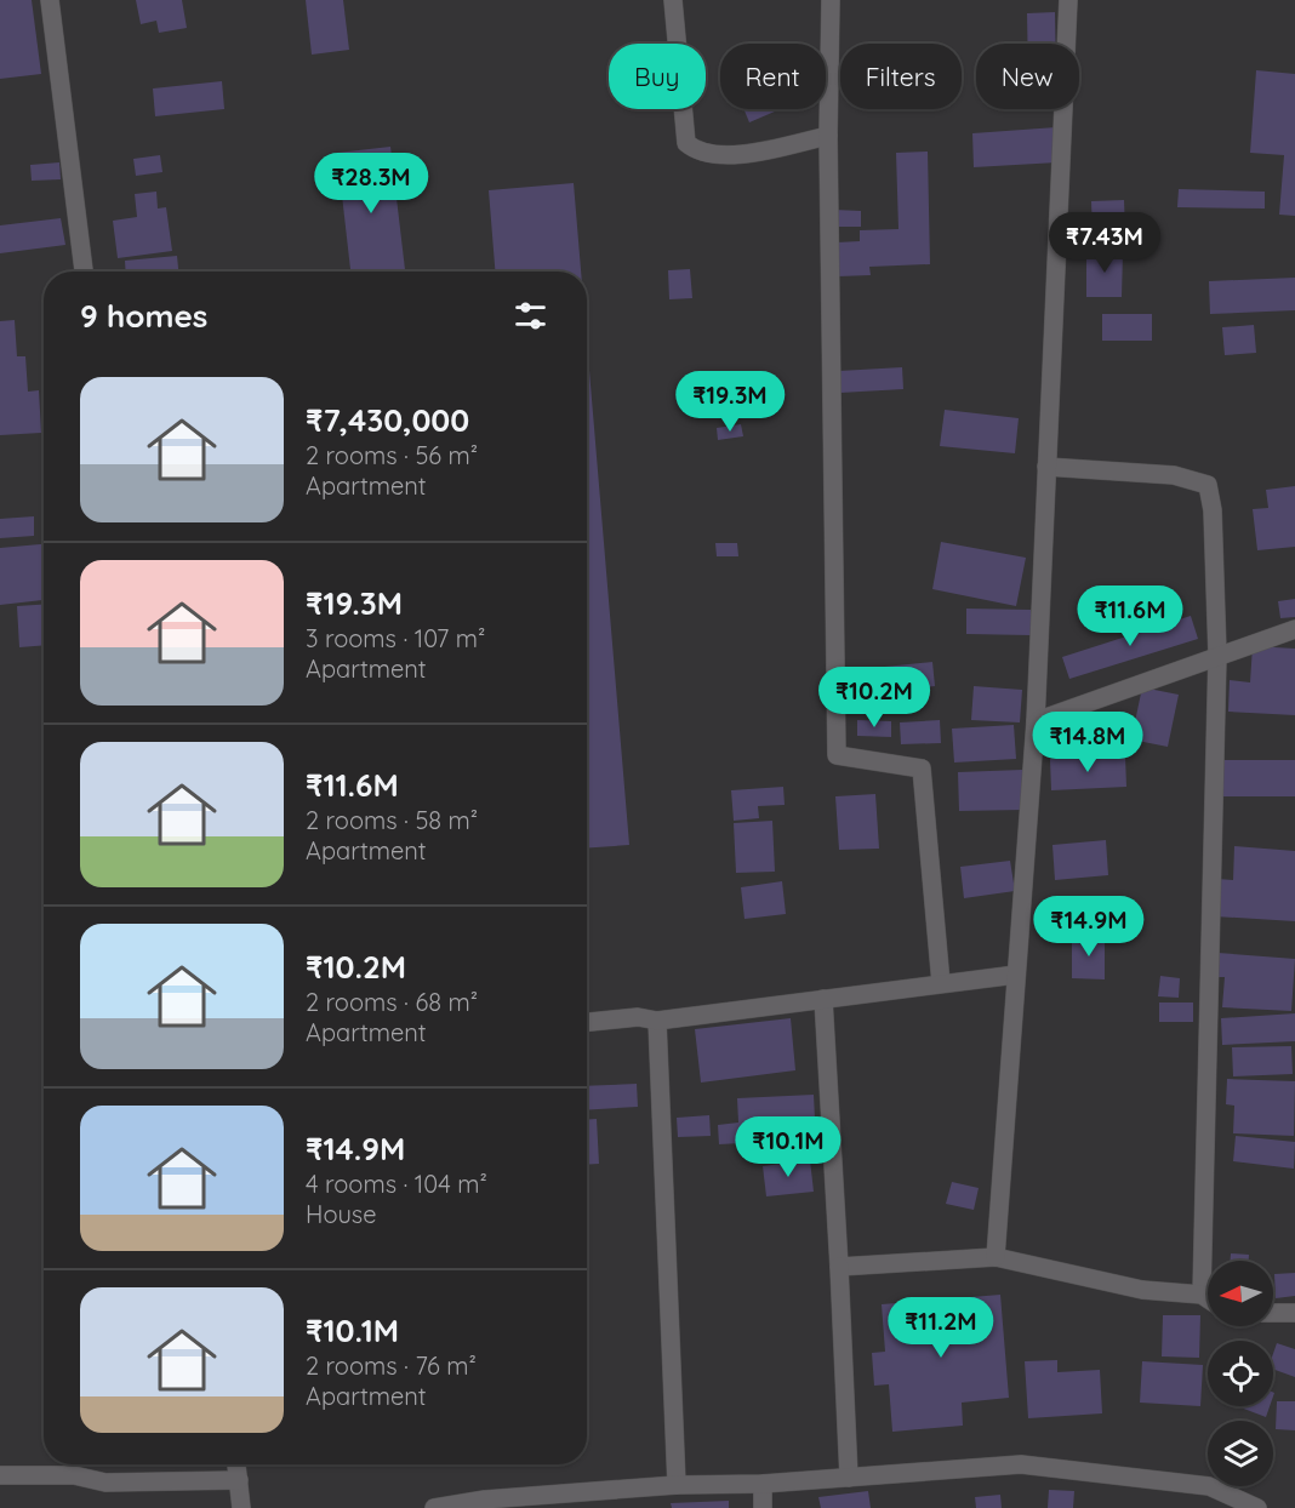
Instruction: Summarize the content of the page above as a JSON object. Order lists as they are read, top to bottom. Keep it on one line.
{"north":"left","page":{"chip":["Buy","Rent","Filters","New"],"price":["₹28.3M","₹7.43M","₹19.3M","₹11.6M","₹10.2M","₹14.8M","₹14.9M","₹10.1M","₹11.2M"],"heading":"9 homes","list":[{"name":"₹7,430,000","note":"2 rooms · 56 m² · Apartment"},{"name":"₹19.3M","note":"3 rooms · 107 m² · Apartment"},{"name":"₹11.6M","note":"2 rooms · 58 m² · Apartment"},{"name":"₹10.2M","note":"2 rooms · 68 m² · Apartment"},{"name":"₹14.9M","note":"4 rooms · 104 m² · House"},{"name":"₹10.1M","note":"2 rooms · 76 m² · Apartment"}]}}
